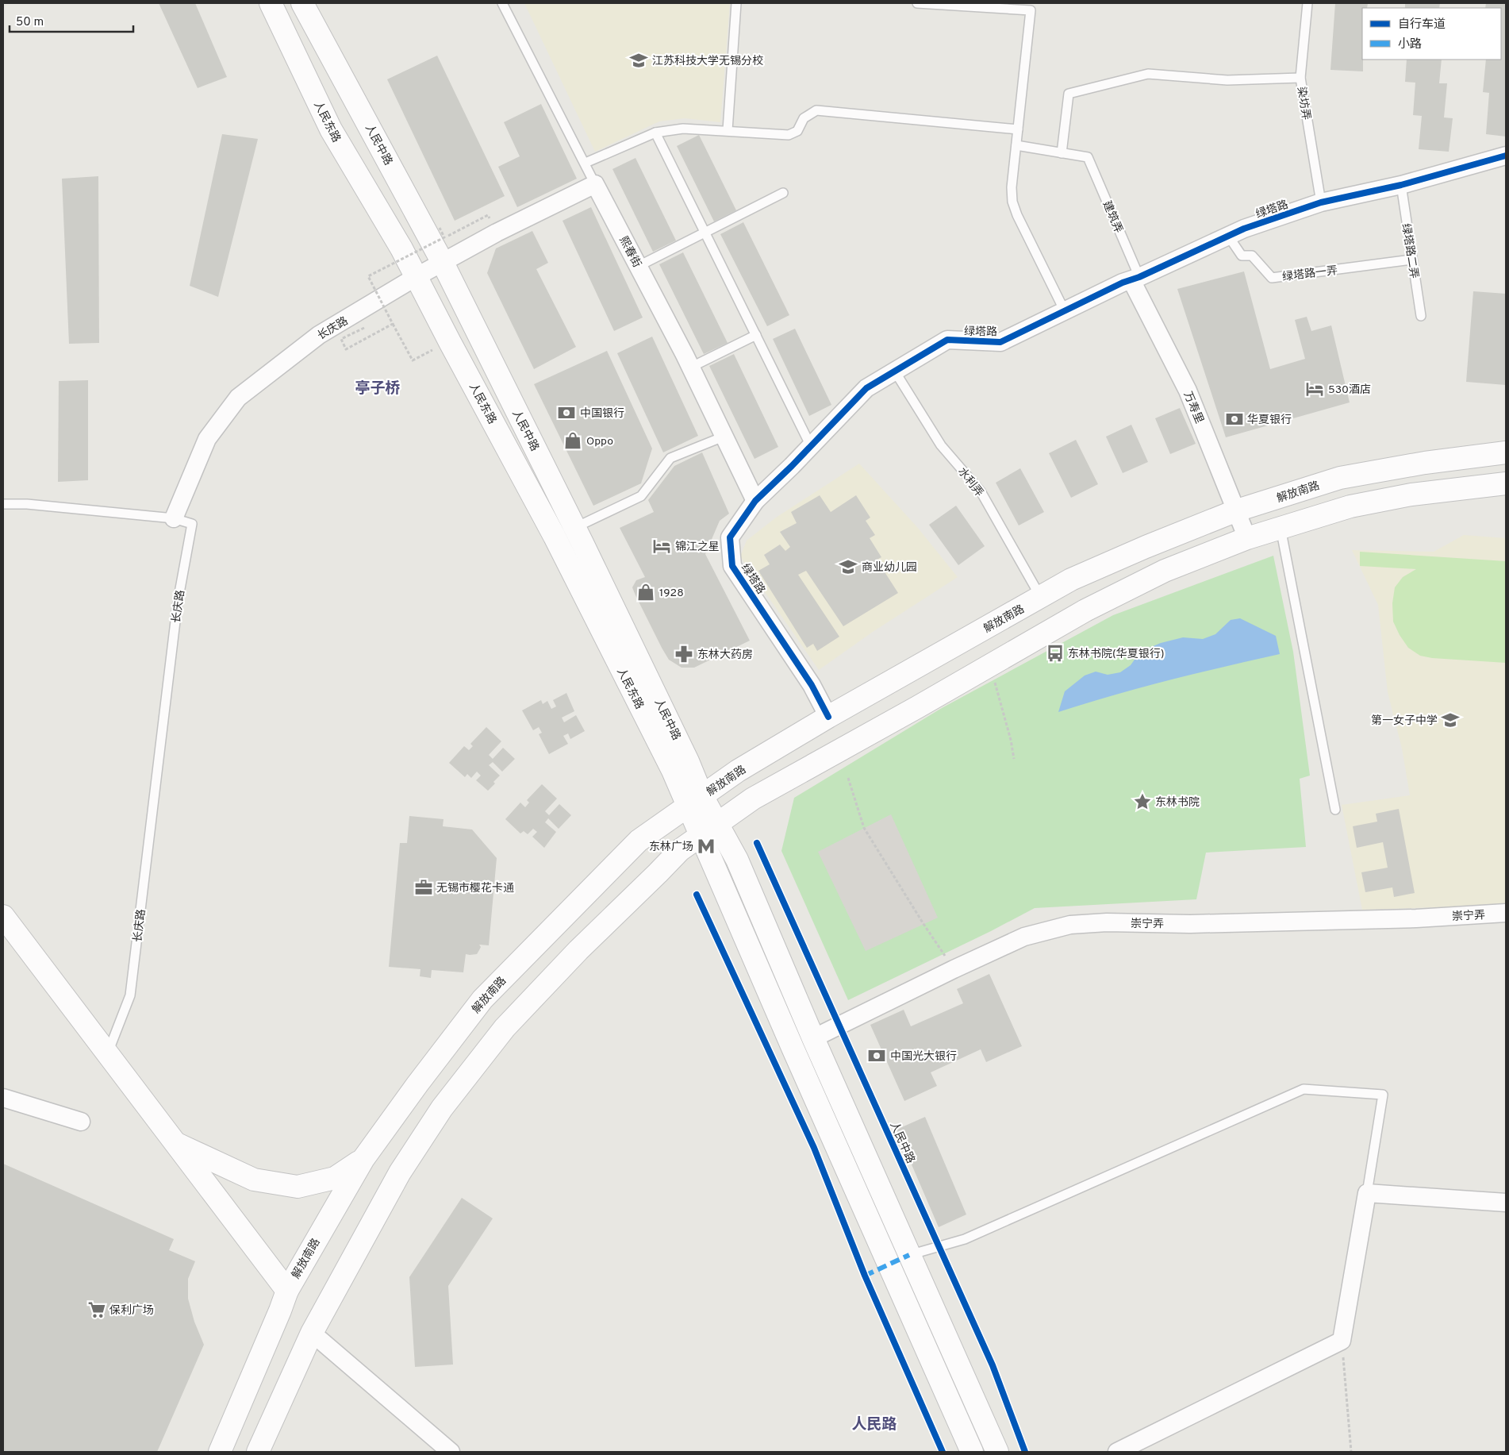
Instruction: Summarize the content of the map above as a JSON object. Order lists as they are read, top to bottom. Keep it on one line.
{"streets":{"main road":["人民东路","人民中路","解放南路"],"street":["绿塔路","熙春街","长庆路","万寿里","崇宁弄"],"lane":["染坊弄","建筑弄","绿塔路二弄","绿塔路一弄","水利弄"]},"crossings":[["染坊弄","绿塔路"],["人民东路","人民中路"],["人民东路","长庆路"],["人民东路","解放南路"],["绿塔路","建筑弄"],["绿塔路","绿塔路二弄"],["绿塔路","熙春街"],["绿塔路","绿塔路一弄"],["绿塔路","万寿里"],["绿塔路","水利弄"],["绿塔路","解放南路"],["建筑弄","万寿里"],["绿塔路二弄","绿塔路一弄"],["万寿里","解放南路"],["水利弄","解放南路"]],"districts":["亭子桥","人民路"],"places":{"school or university":["江苏科技大学无锡分校","商业幼儿园","第一女子中学"],"hotel":["530酒店","锦江之星"],"bank":["中国银行","华夏银行","中国光大银行"],"shop":["Oppo","1928"],"bus stop":["东林书院(华夏银行)"],"pharmacy":["东林大药房"],"place":["东林书院"],"metro station":["东林广场"],"office":["无锡市樱花卡通"],"supermarket":["保利广场"]},"legend":["自行车道","小路"],"scale_bar":"50 m"}
